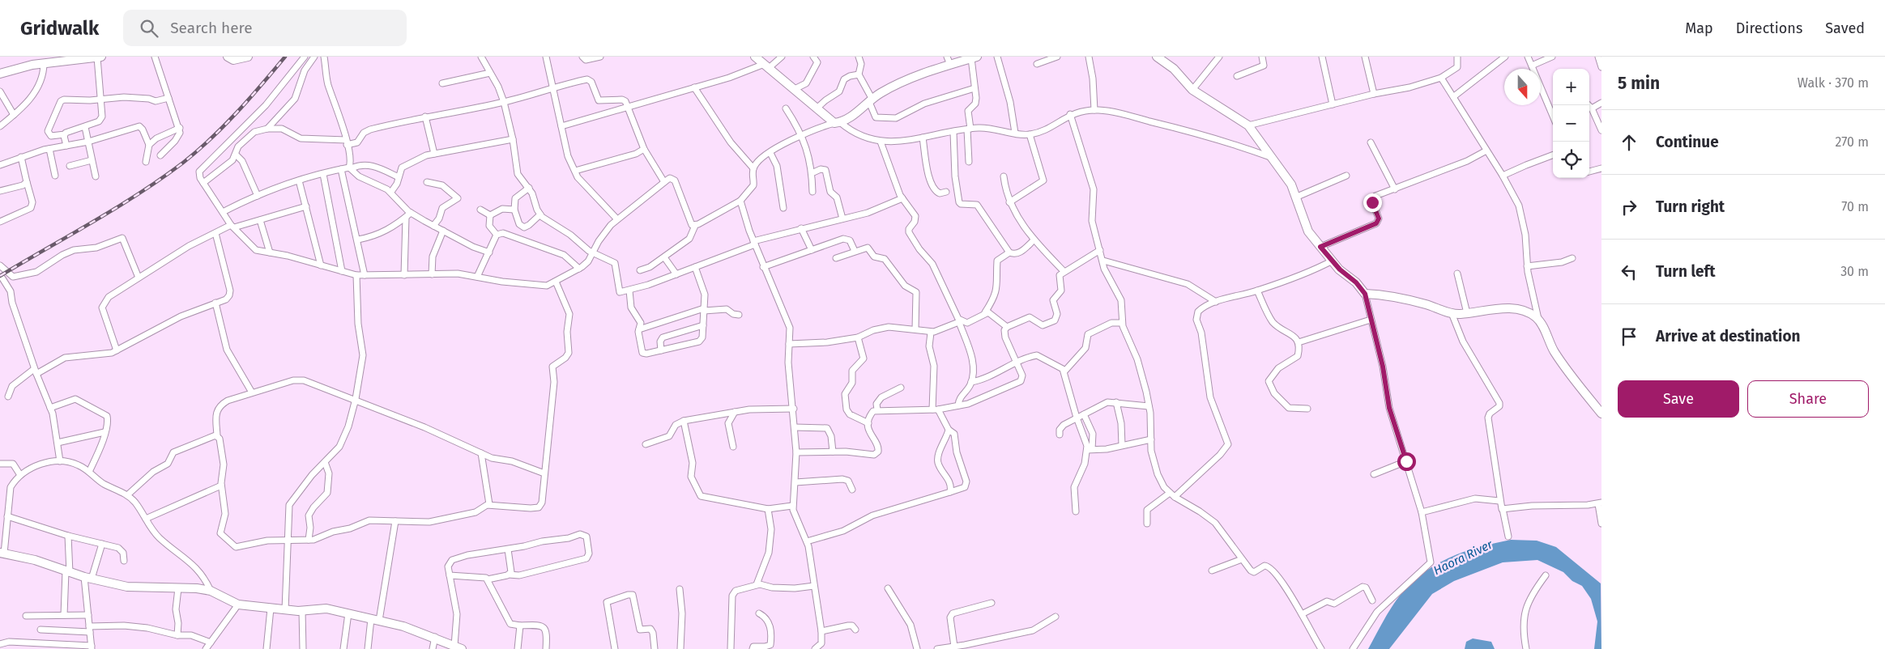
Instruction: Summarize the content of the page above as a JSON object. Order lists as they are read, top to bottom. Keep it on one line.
{"water":["Haora River"],"north":"bottom","page":{"header":"Gridwalk","search":"Search here","nav":["Map","Directions","Saved"],"heading":["5 min","Walk · 370 m"],"map_buttons":["+","−"],"list":[["Continue","270 m"],["Turn right","70 m"],["Turn left","30 m"],"Arrive at destination"],"buttons":["Save","Share"]}}
